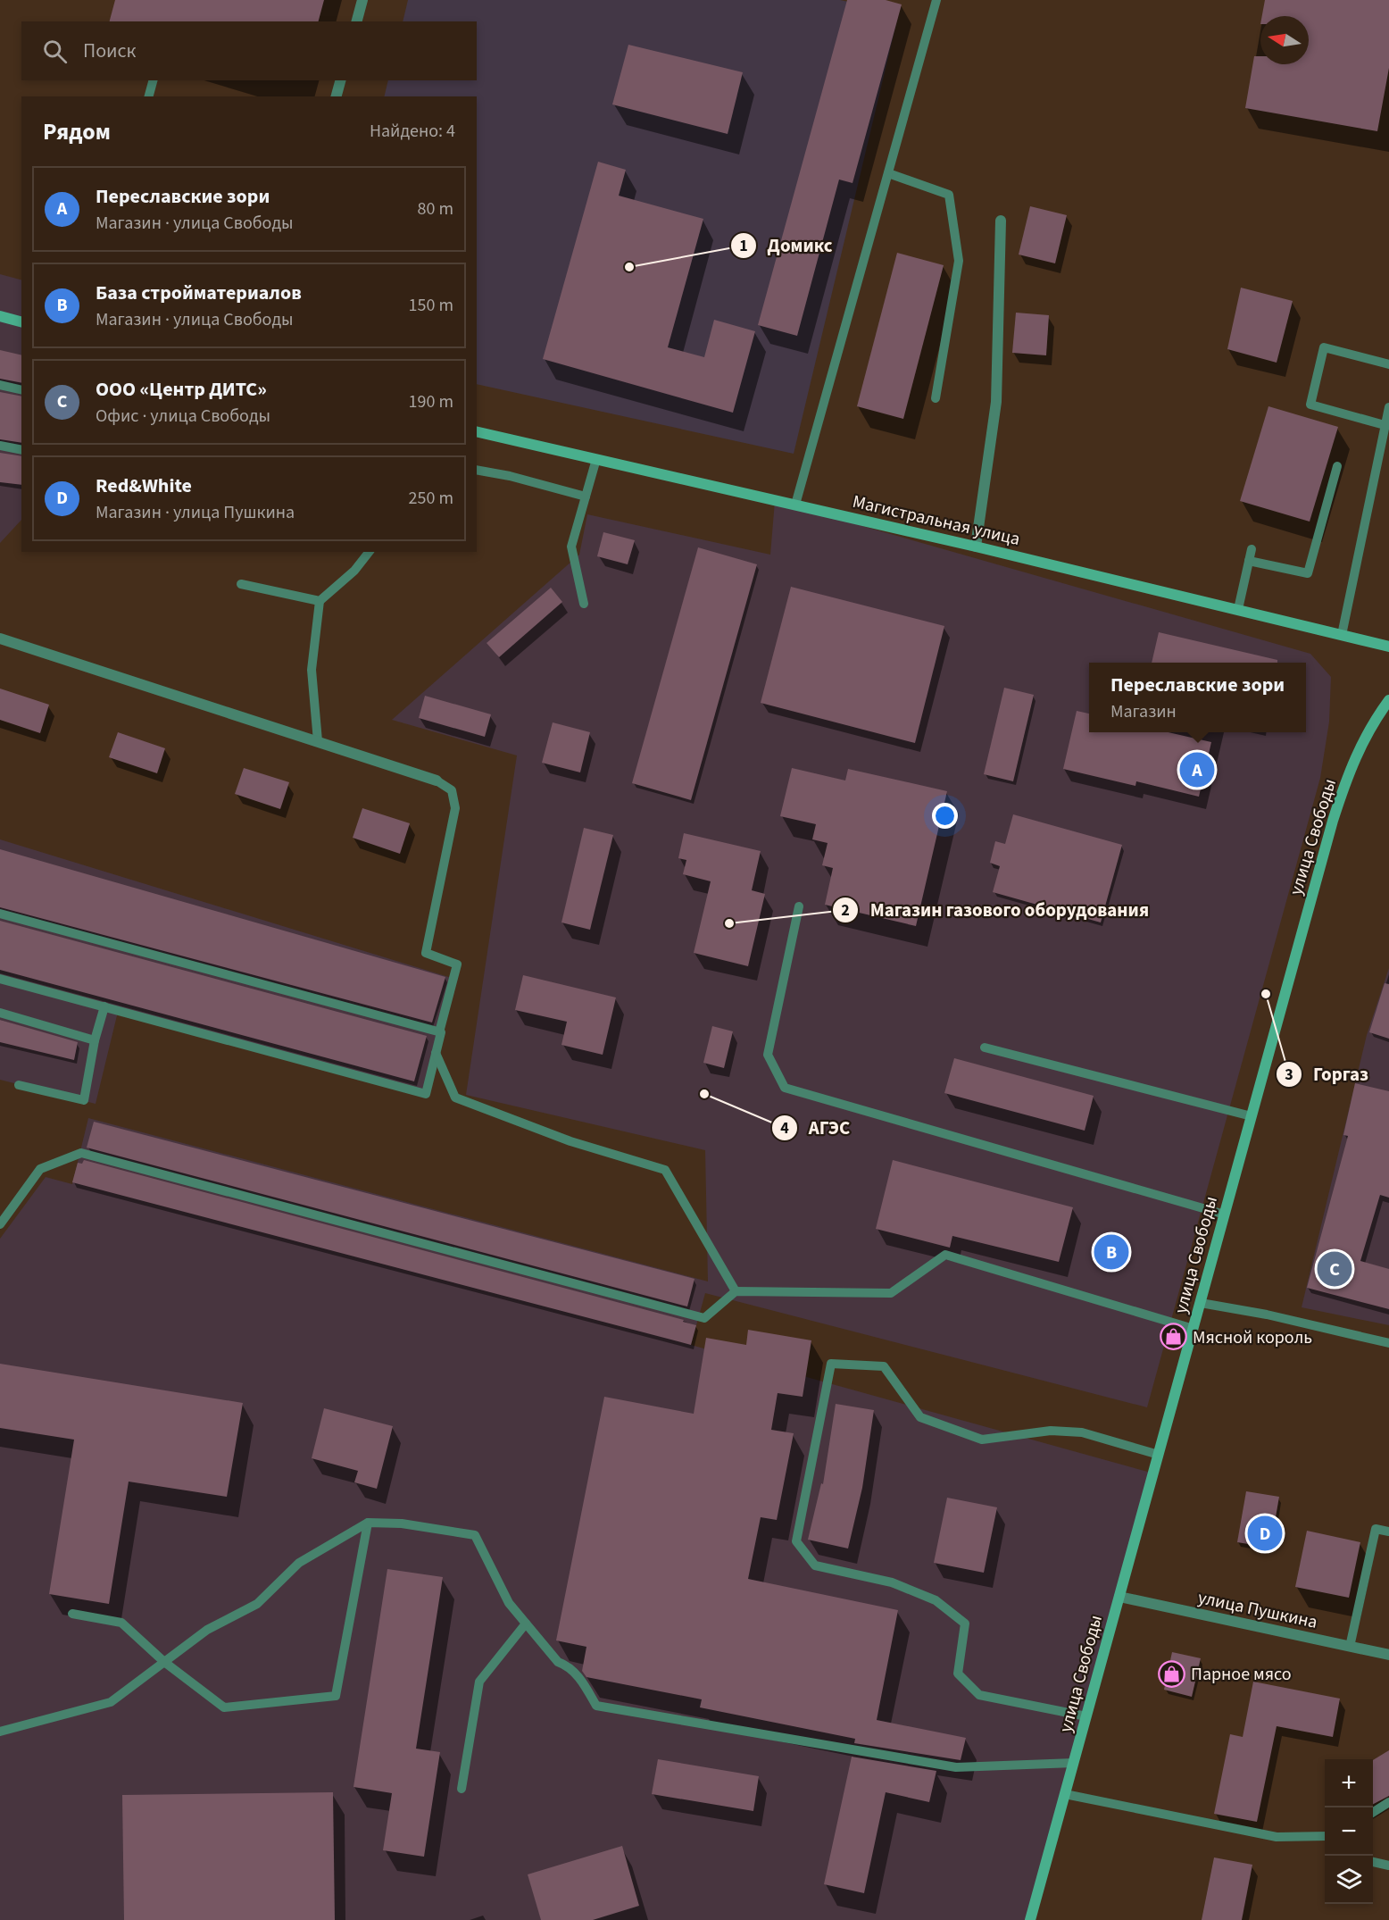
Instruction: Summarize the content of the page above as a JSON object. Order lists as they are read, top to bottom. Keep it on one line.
{"streets":{"main road":["Магистральная улица","улица Свободы"],"street":["улица Пушкина"]},"crossings":[["улица Свободы","улица Пушкина"]],"places":{"other":["Домикс","Магазин газового оборудования","Горгаз","АГЭС"],"shop":["Мясной король","Парное мясо"]},"north":"left","page":{"search":"Поиск","heading":["Рядом","Найдено: 4"],"list":[{"mark":"A","name":"Переславские зори","note":"Магазин · улица Свободы","value":"80 m"},{"mark":"B","name":"База стройматериалов","note":"Магазин · улица Свободы","value":"150 m"},{"mark":"C","name":"ООО «Центр ДИТС»","note":"Офис · улица Свободы","value":"190 m"},{"mark":"D","name":"Red&White","note":"Магазин · улица Пушкина","value":"250 m"}],"popup":["Переславские зори","Магазин"],"pins":["A","B","C","D"],"map_buttons":["+","−"]}}
